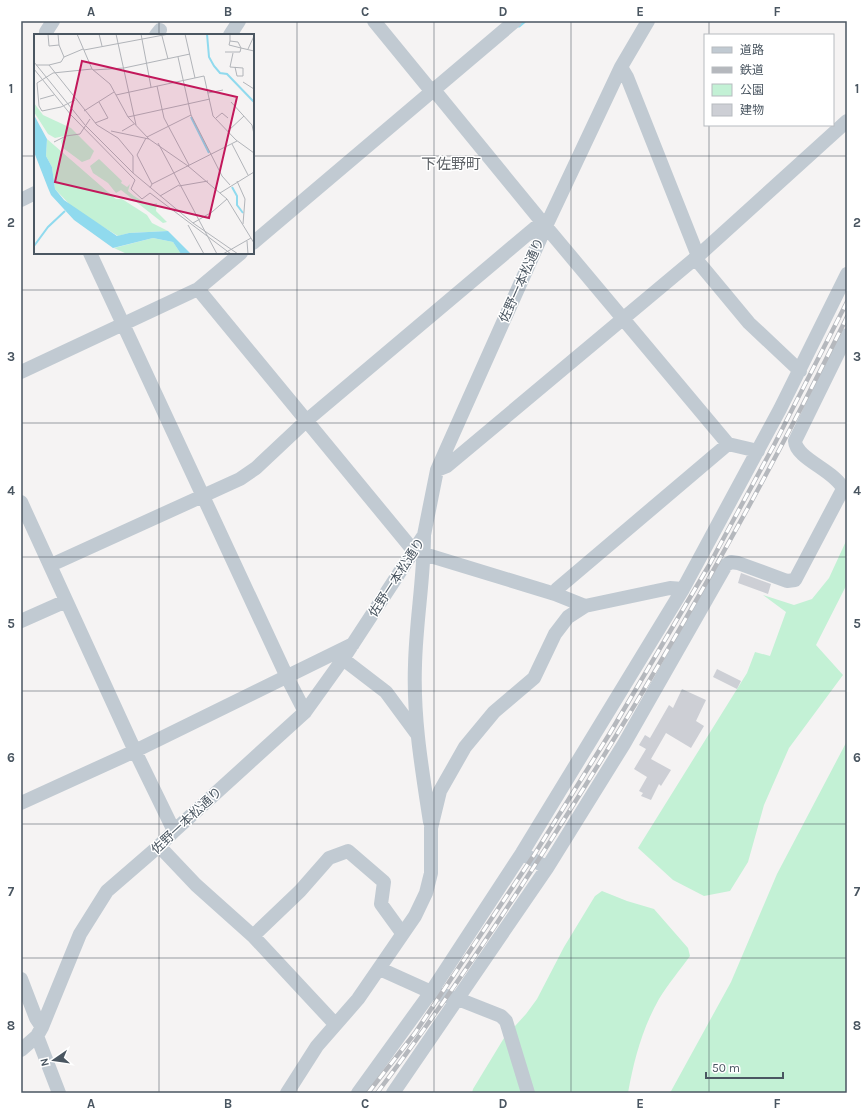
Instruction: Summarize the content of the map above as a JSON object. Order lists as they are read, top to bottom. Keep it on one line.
{"streets":{"street":["佐野一本松通り"]},"districts":["下佐野町"],"legend":["道路","鉄道","公園","建物"],"scale_bar":"50 m","north":"left","grid":{"columns":["A","B","C","D","E","F"],"rows":["1","2","3","4","5","6","7","8"]}}
